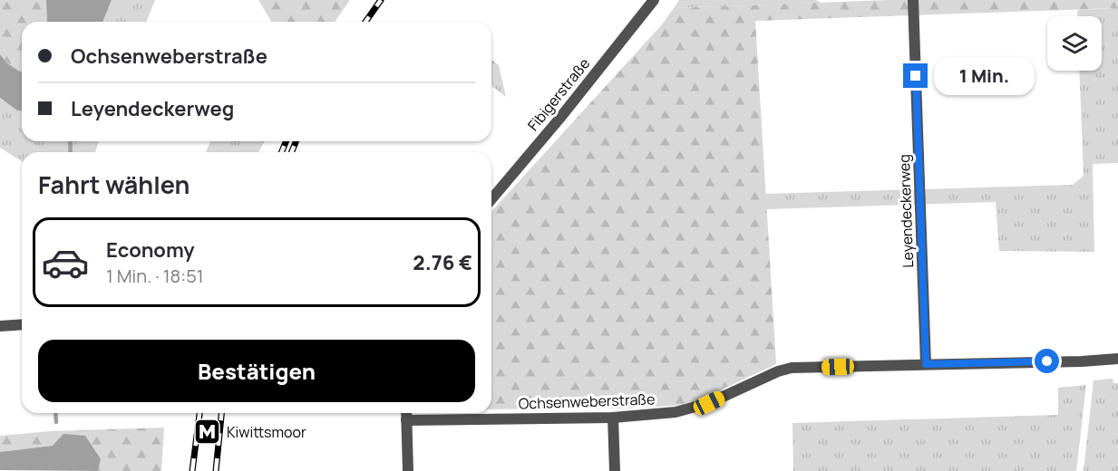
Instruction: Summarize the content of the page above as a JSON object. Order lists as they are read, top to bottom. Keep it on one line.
{"streets":{"street":["Fibigerstraße","Leyendeckerweg","Ochsenweberstraße"]},"crossings":[["Leyendeckerweg","Ochsenweberstraße"]],"places":{"metro station":["Kiwittsmoor"]},"page":{"banner":["Ochsenweberstraße","Leyendeckerweg"],"bubble":"1 Min.","heading":"Fahrt wählen","list":[{"name":"Economy","note":"1 Min. · 18:51","value":"2.76 €"}],"buttons":"Bestätigen"}}
